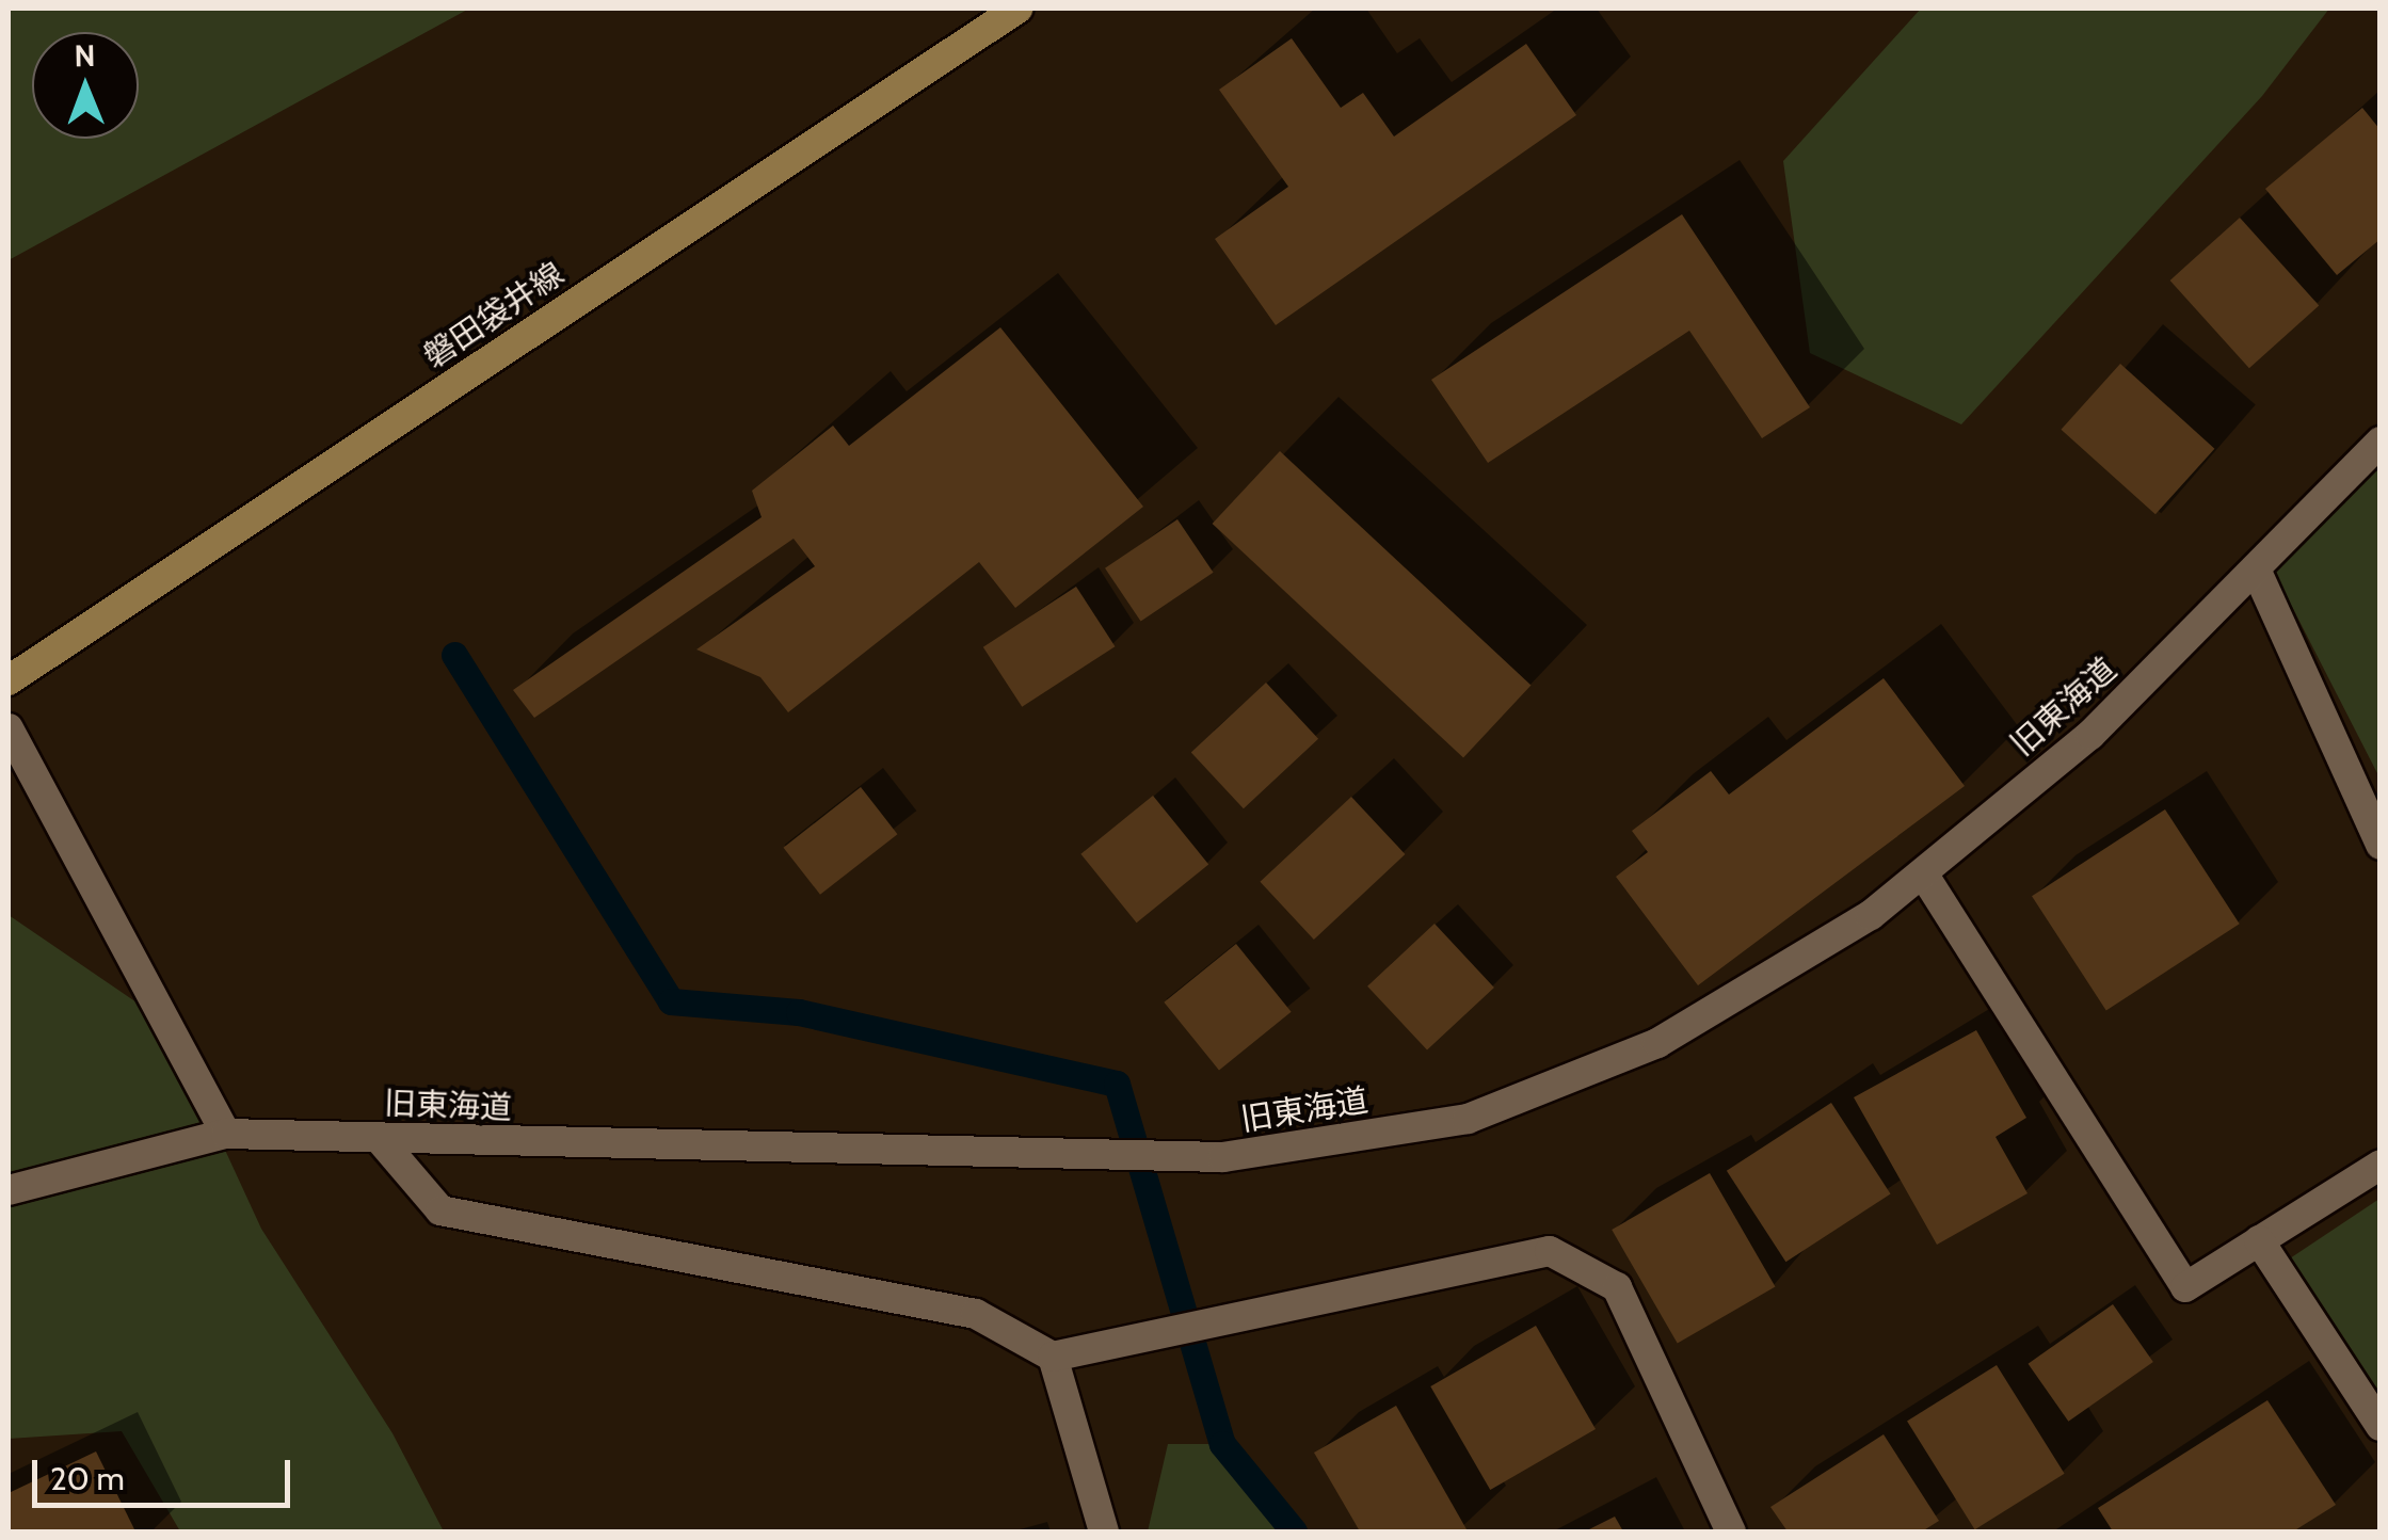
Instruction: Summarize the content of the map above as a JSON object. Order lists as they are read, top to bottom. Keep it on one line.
{"streets":{"main road":["磐田袋井線"],"street":["旧東海道"]},"scale_bar":"20 m","north":"top"}
